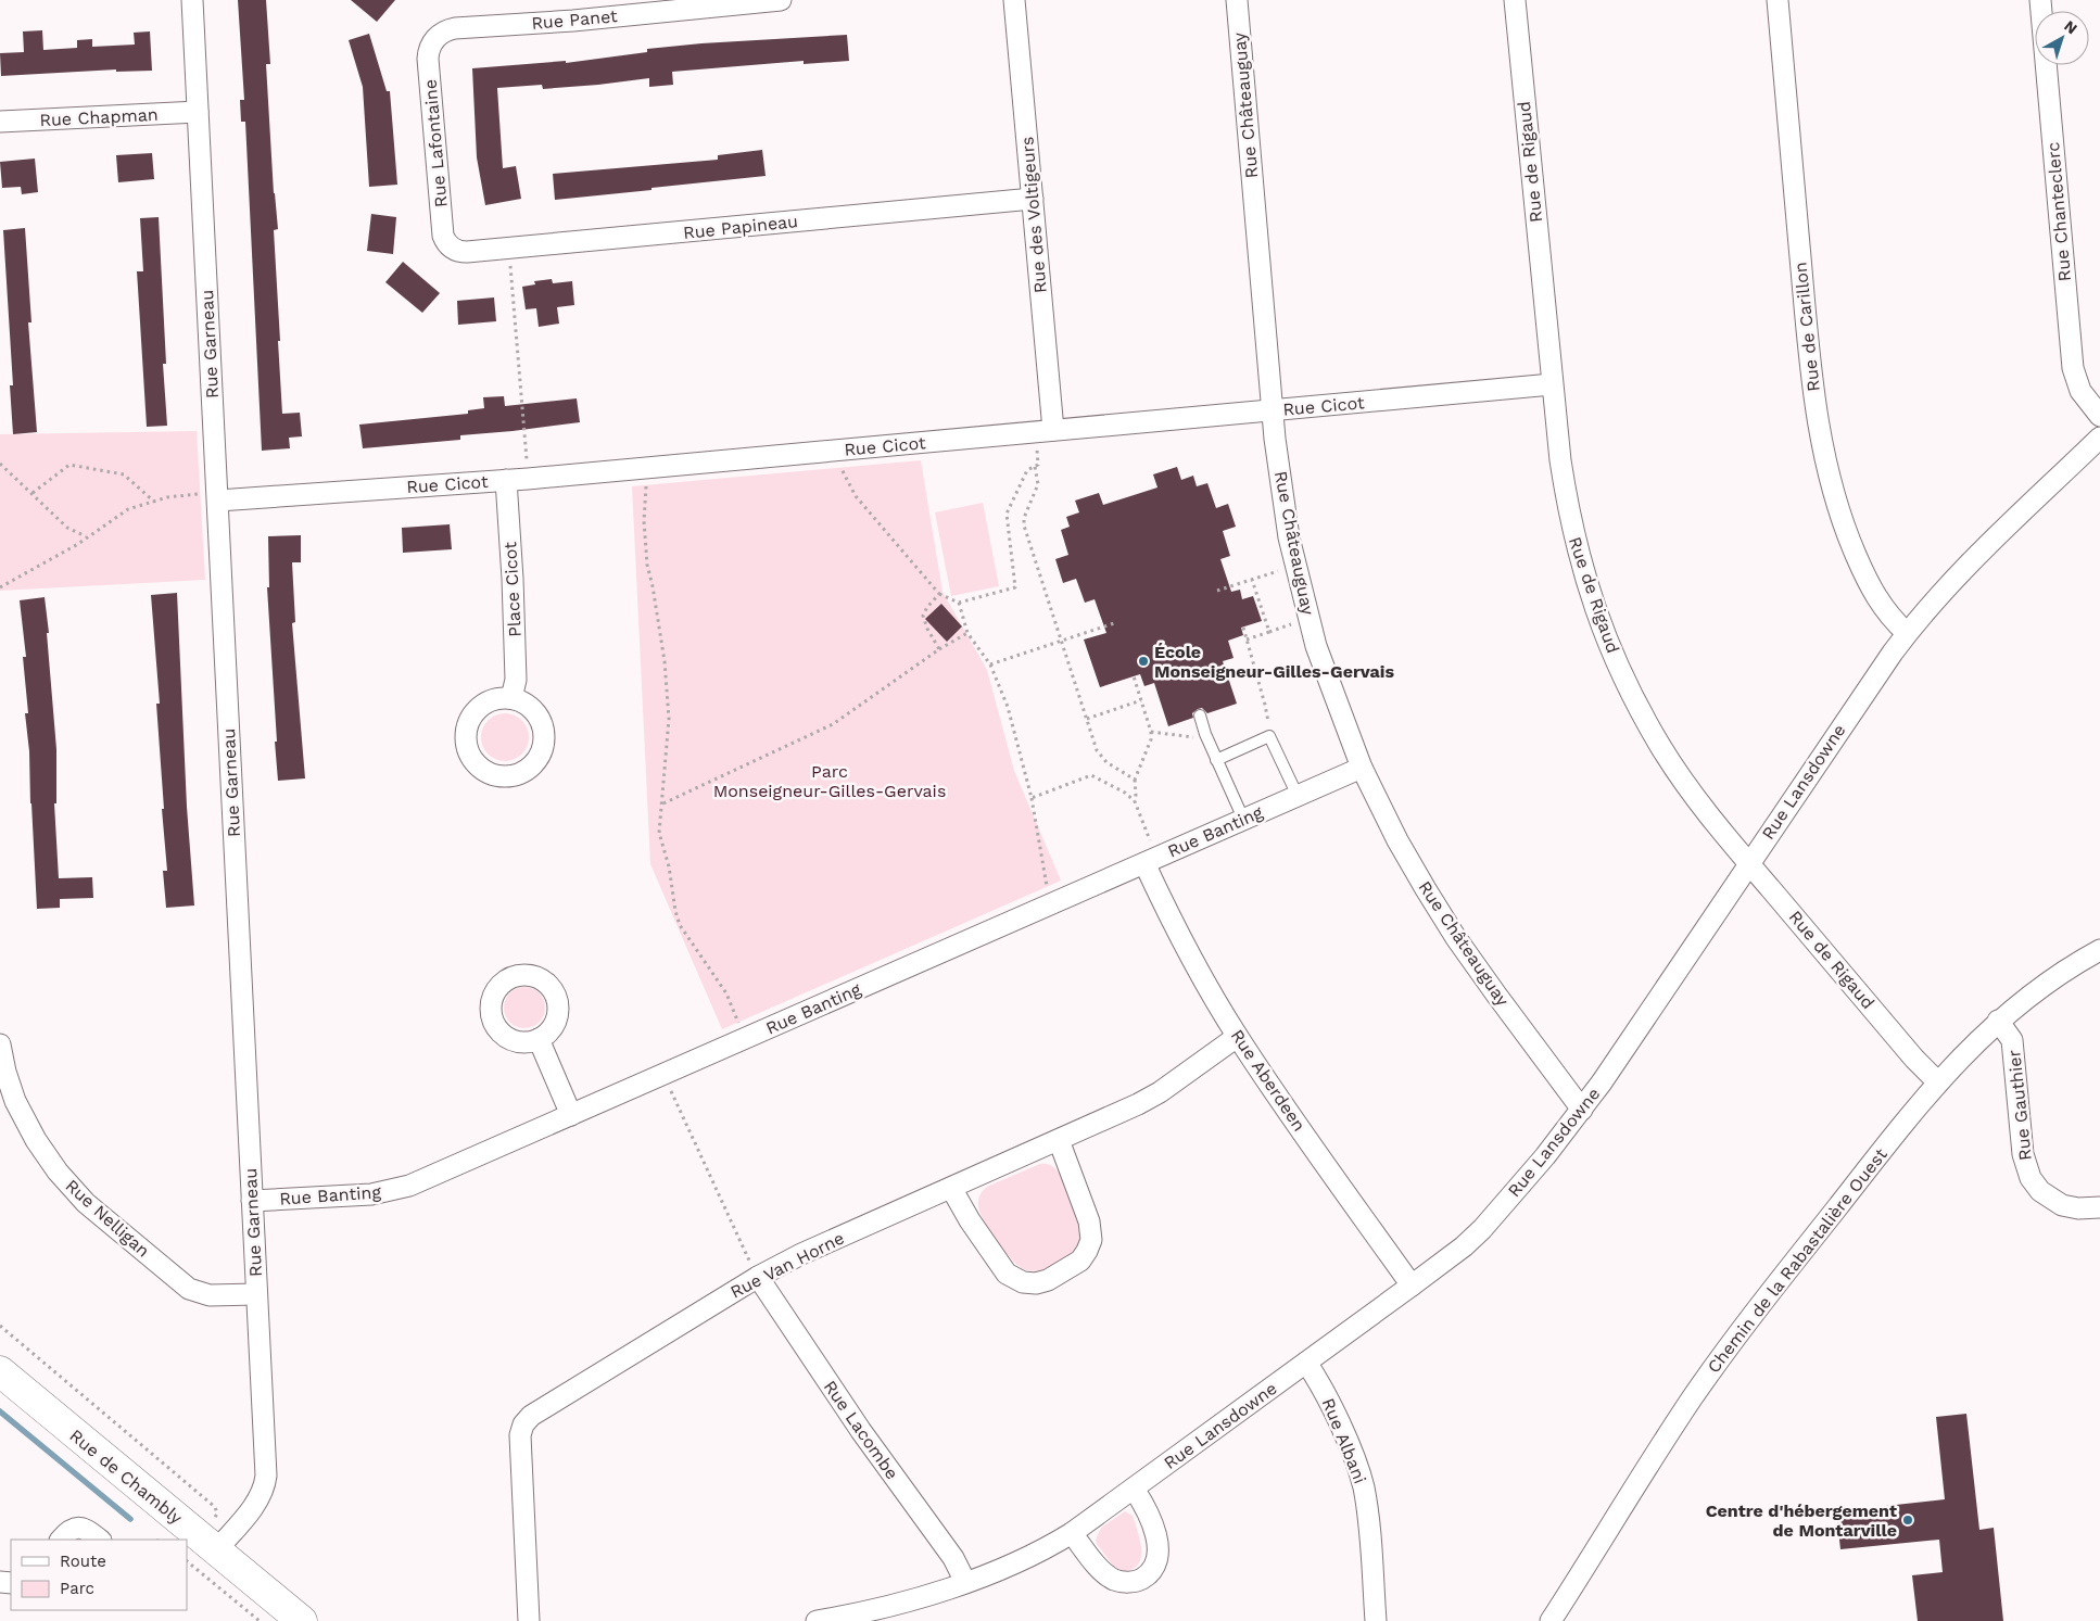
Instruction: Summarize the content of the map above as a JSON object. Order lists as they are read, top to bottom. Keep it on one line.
{"streets":{"street":["Rue Panet","Rue Châteauguay","Rue Chapman","Rue Lafontaine","Rue de Rigaud","Rue Chanteclerc","Rue des Voltigeurs","Rue Papineau","Rue de Carillon","Rue Garneau","Rue Cicot","Place Cicot","Rue Lansdowne","Rue Banting","Rue Aberdeen","Rue Gauthier","Rue Nelligan","Chemin de la Rabastalière Ouest","Rue Van Horne","Rue Lacombe","Rue Albani","Rue de Chambly"]},"crossings":[["Rue Panet","Rue Lafontaine"],["Rue Châteauguay","Rue Cicot"],["Rue Châteauguay","Rue Lansdowne"],["Rue Châteauguay","Rue Banting"],["Rue Chapman","Rue Garneau"],["Rue Lafontaine","Rue Papineau"],["Rue de Rigaud","Rue Cicot"],["Rue de Rigaud","Rue Lansdowne"],["Rue de Rigaud","Chemin de la Rabastalière Ouest"],["Rue des Voltigeurs","Rue Papineau"],["Rue des Voltigeurs","Rue Cicot"],["Rue de Carillon","Rue Lansdowne"],["Rue Garneau","Rue Cicot"],["Rue Garneau","Rue Banting"],["Rue Garneau","Rue Nelligan"],["Rue Garneau","Rue de Chambly"],["Rue Cicot","Place Cicot"],["Rue Lansdowne","Rue Aberdeen"],["Rue Lansdowne","Rue Lacombe"],["Rue Lansdowne","Rue Albani"],["Rue Banting","Rue Aberdeen"],["Rue Aberdeen","Rue Van Horne"],["Rue Gauthier","Chemin de la Rabastalière Ouest"],["Rue Van Horne","Rue Lacombe"]],"parks":["Parc Monseigneur-Gilles-Gervais"],"places":["École Monseigneur-Gilles-Gervais","Centre d'hébergement de Montarville"],"legend":["Route","Parc"],"north":"top right"}
